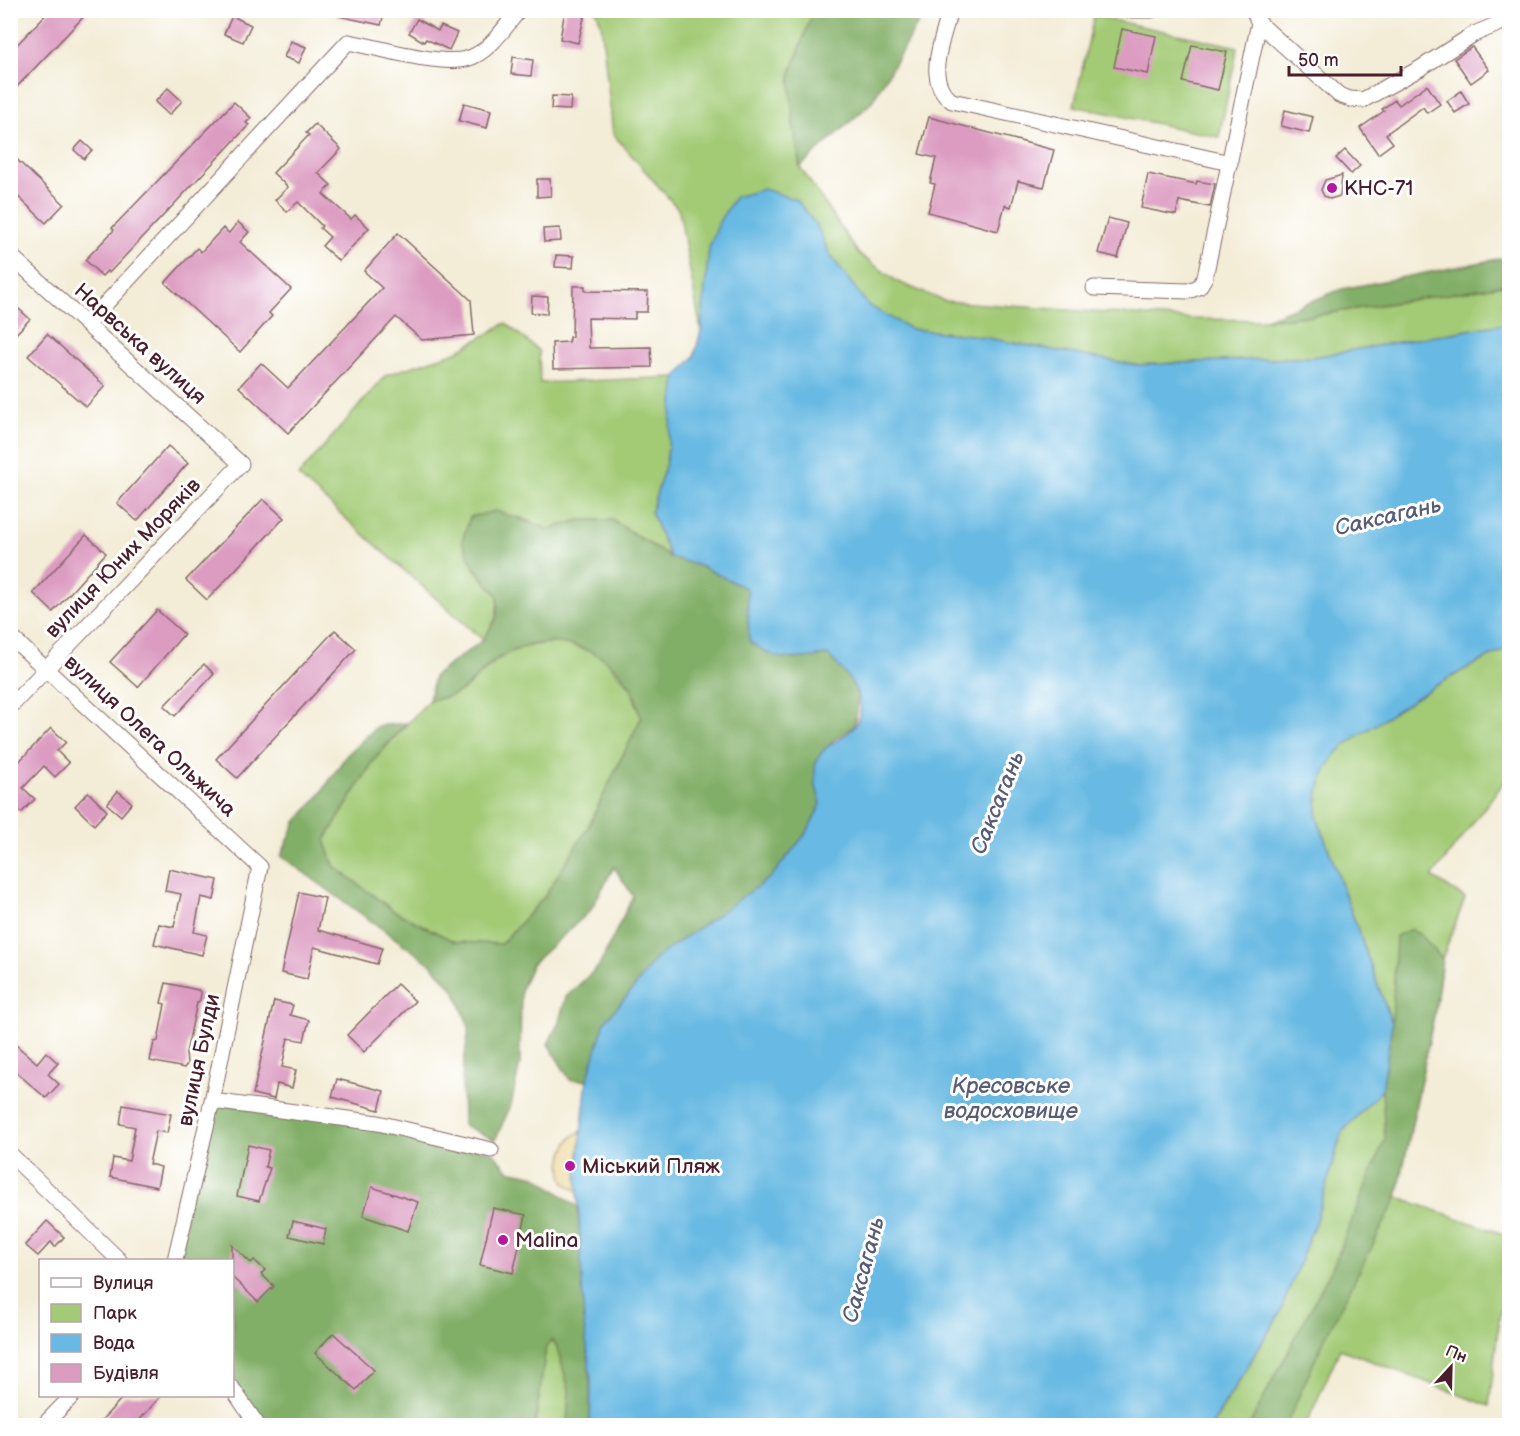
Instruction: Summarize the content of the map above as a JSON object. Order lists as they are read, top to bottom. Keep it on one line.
{"streets":{"street":["Нарвська вулиця","вулиця Юних Моряків","вулиця Олега Ольжича","вулиця Булди"]},"crossings":[["Нарвська вулиця","вулиця Юних Моряків"],["вулиця Юних Моряків","вулиця Олега Ольжича"],["вулиця Олега Ольжича","вулиця Булди"]],"water":["Саксагань","Кресовське водосховище"],"places":["КНС-71","Міський Пляж","Malina"],"legend":["Вулиця","Парк","Вода","Будівля"],"scale_bar":"50 m","north":"top"}
